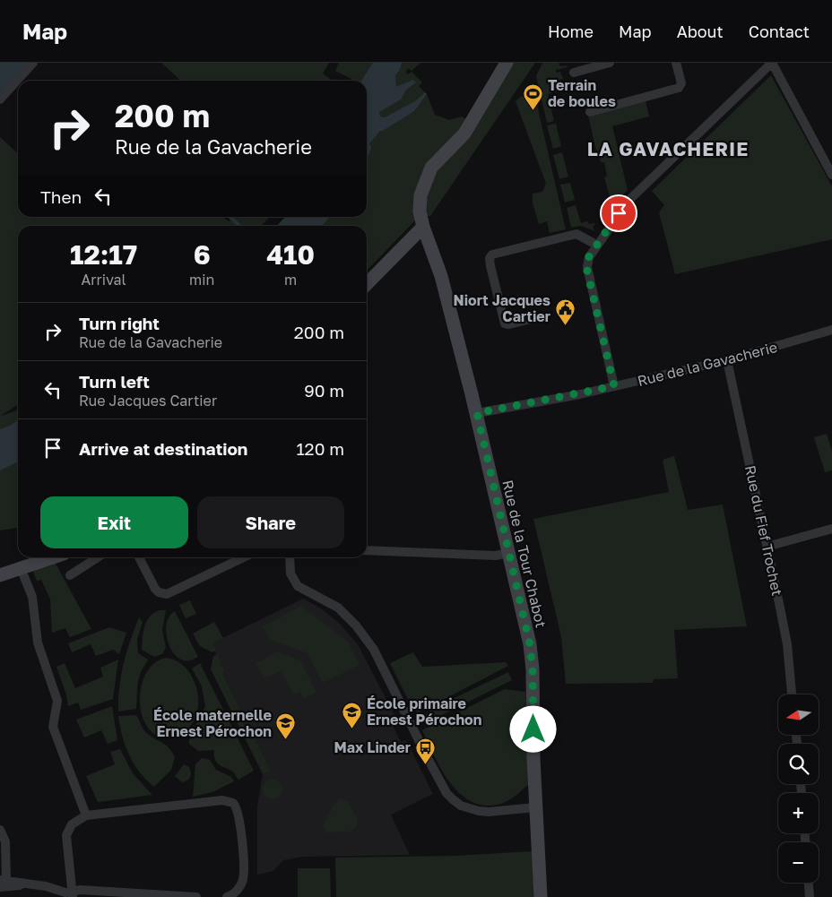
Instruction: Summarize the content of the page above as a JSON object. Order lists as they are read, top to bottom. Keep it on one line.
{"streets":{"street":["Rue de la Gavacherie","Rue du Fief Trochet","Rue de la Tour Chabot"]},"crossings":[["Rue de la Gavacherie","Rue du Fief Trochet"],["Rue de la Gavacherie","Rue de la Tour Chabot"]],"districts":["LA GAVACHERIE"],"places":{"sports":["Terrain de boules"],"public building":["Niort Jacques Cartier"],"school or university":["École primaire Ernest Pérochon","École maternelle Ernest Pérochon"],"bus stop":["Max Linder"]},"north":"left","page":{"header":"Map","nav":["Home","Map","About","Contact"],"turn":["200 m","Rue de la Gavacherie"],"then":"Then","eta":["12:17","Arrival","6","min","410","m"],"list":[{"name":"Turn right","note":"Rue de la Gavacherie","value":"200 m"},{"name":"Turn left","note":"Rue Jacques Cartier","value":"90 m"},{"name":"Arrive at destination","value":"120 m"}],"buttons":["Exit","Share"],"map_buttons":["+","−"]}}
